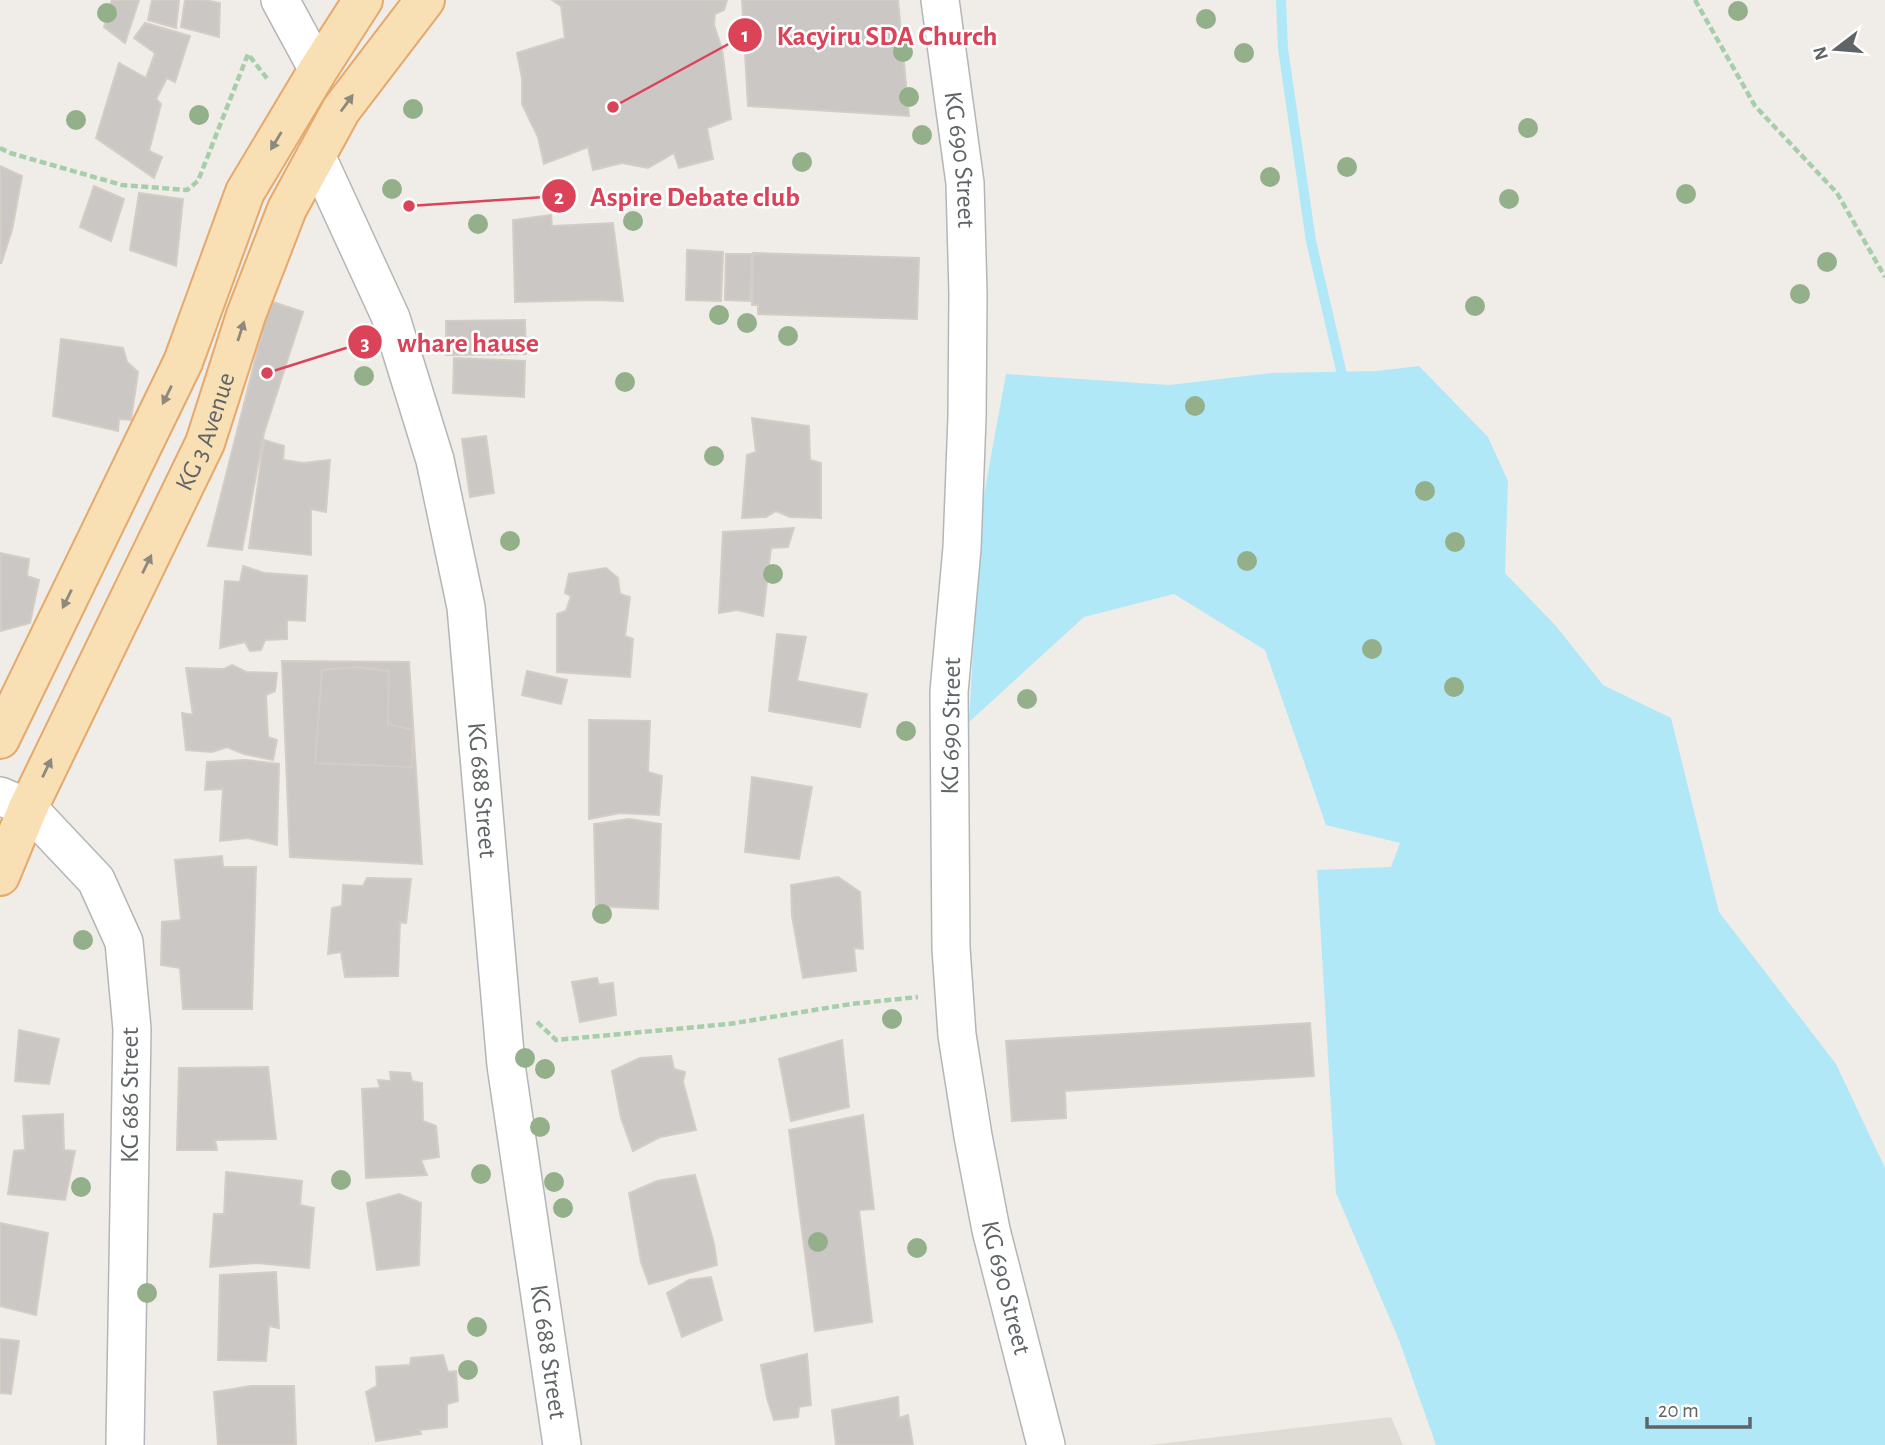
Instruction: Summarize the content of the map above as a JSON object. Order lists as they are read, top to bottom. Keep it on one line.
{"streets":{"main road":["KG 3 Avenue"],"street":["KG 690 Street","KG 688 Street","KG 686 Street"]},"crossings":[["KG 3 Avenue","KG 688 Street"],["KG 3 Avenue","KG 686 Street"]],"places":["Kacyiru SDA Church","Aspire Debate club","whare hause"],"scale_bar":"20 m","north":"left"}
